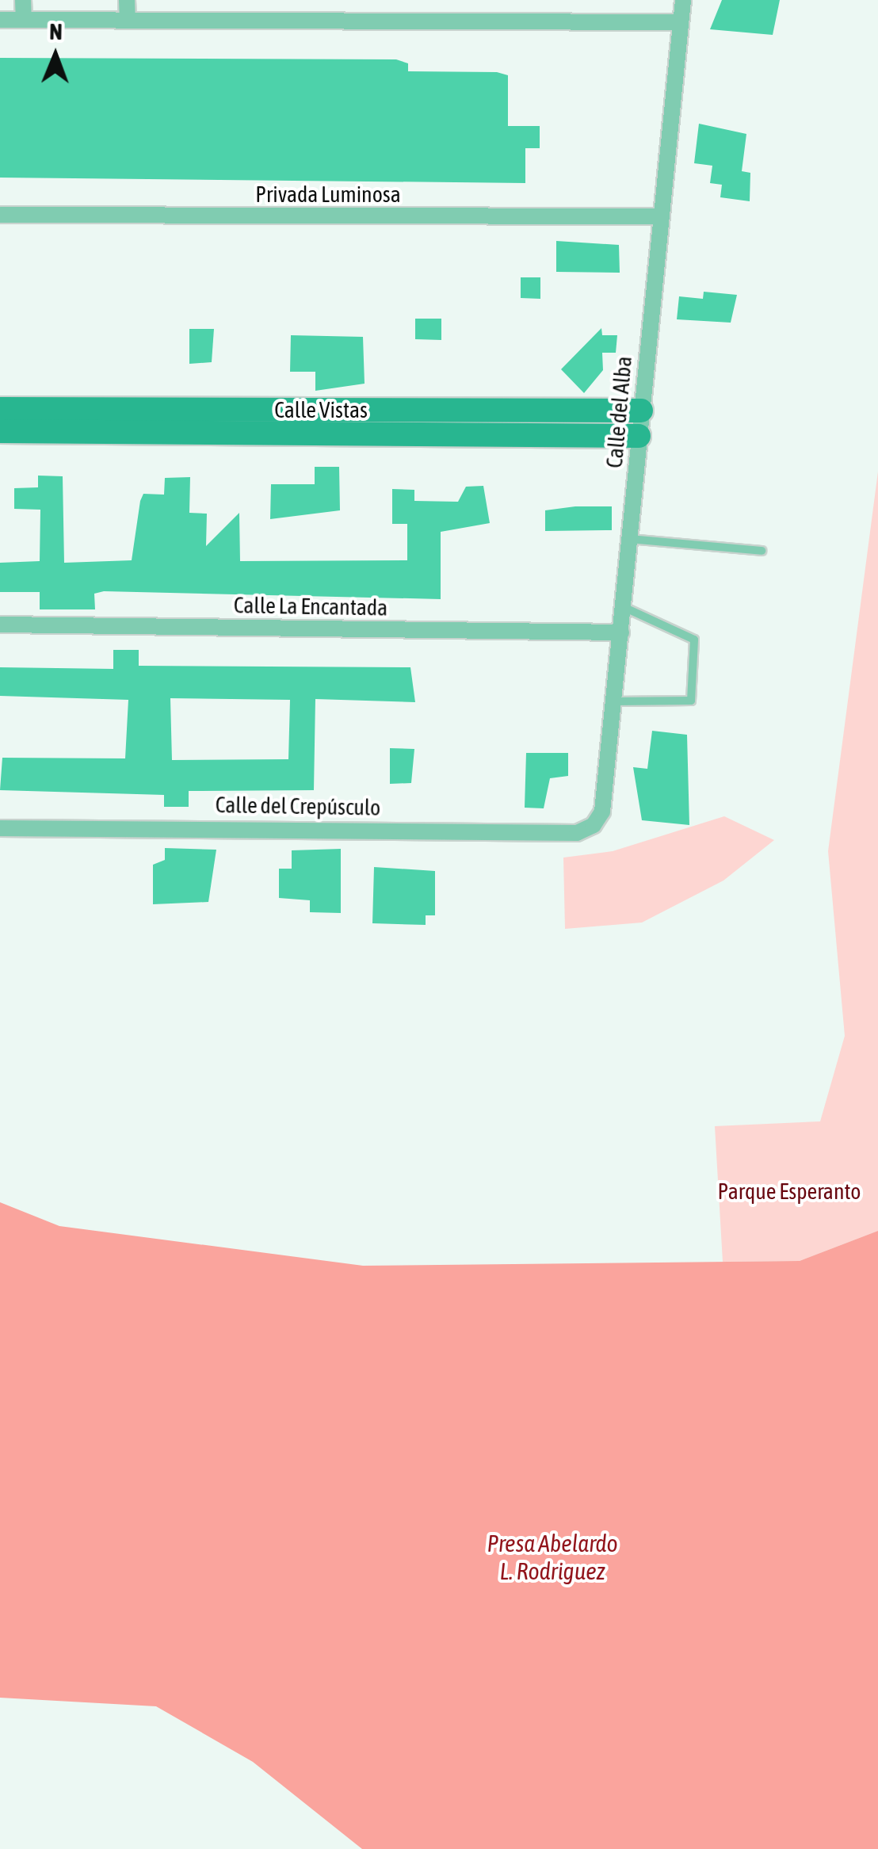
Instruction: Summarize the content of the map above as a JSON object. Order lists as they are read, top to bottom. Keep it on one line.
{"streets":{"street":["Privada Luminosa","Calle Vistas","Calle del Alba","Calle La Encantada","Calle del Crepúsculo"]},"crossings":[["Privada Luminosa","Calle del Alba"],["Calle Vistas","Calle del Alba"],["Calle del Alba","Calle La Encantada"],["Calle del Alba","Calle del Crepúsculo"]],"water":["Presa Abelardo L. Rodriguez"],"parks":["Parque Esperanto"],"north":"top"}
